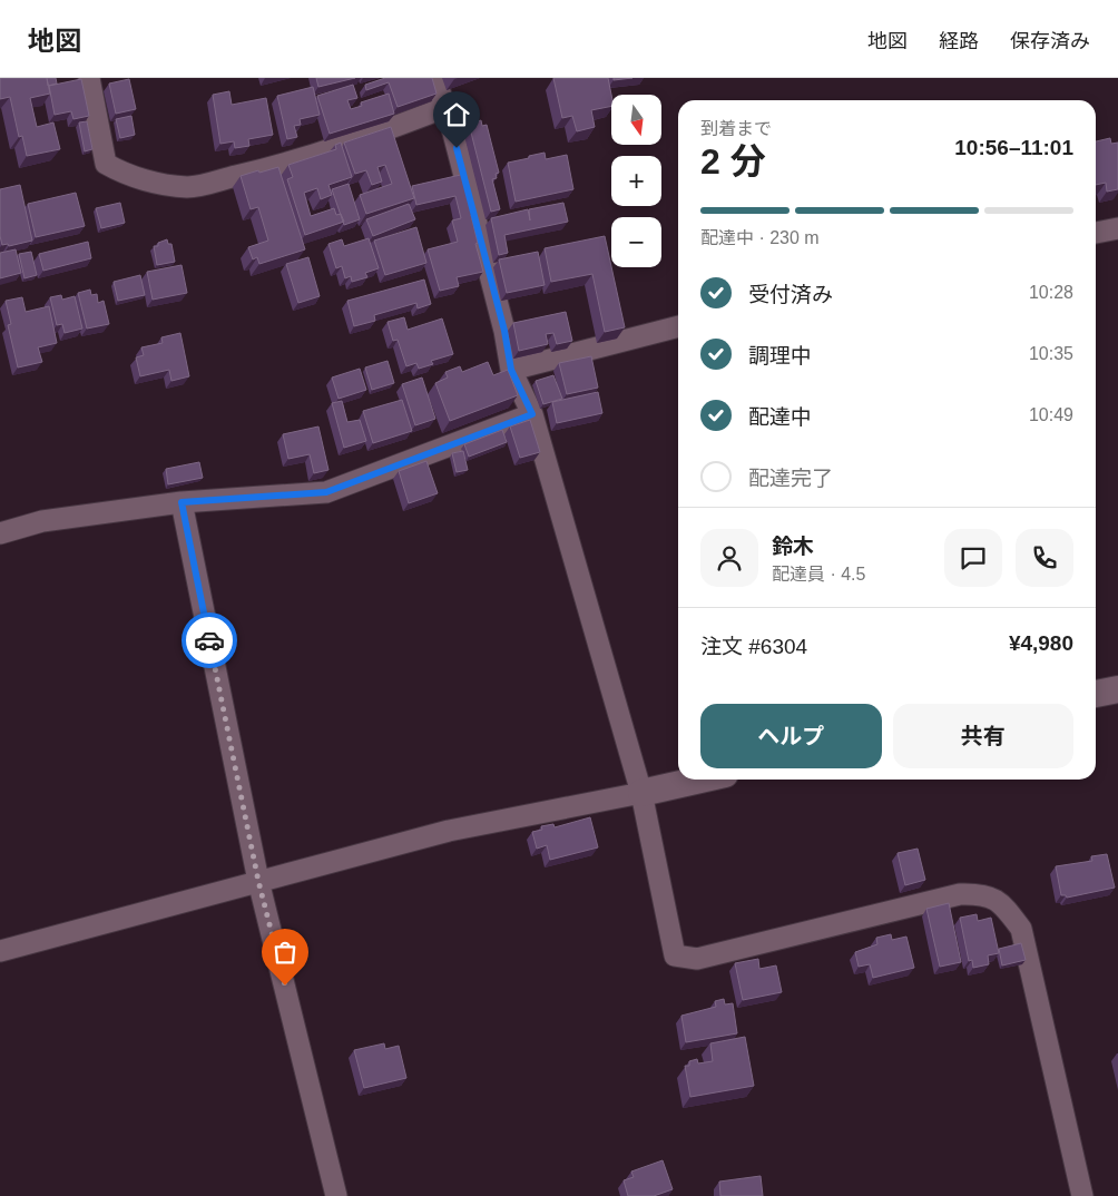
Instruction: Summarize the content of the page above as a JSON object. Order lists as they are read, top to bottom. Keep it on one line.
{"north":"bottom","page":{"header":"地図","nav":["地図","経路","保存済み"],"map_buttons":["+","−"],"heading":["2 分","到着まで","10:56–11:01"],"panel":["鈴木","配達員 · 4.5","注文 #6304","¥4,980"],"bar":"配達中 · 230 m","list":[["受付済み","10:28"],["調理中","10:35"],["配達中","10:49"],"配達完了"],"buttons":["ヘルプ","共有"]}}
